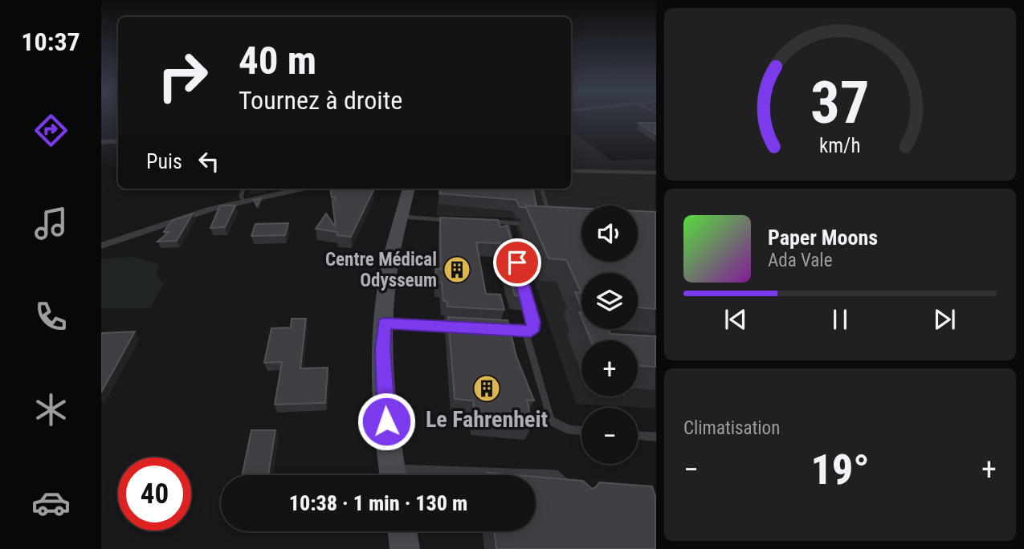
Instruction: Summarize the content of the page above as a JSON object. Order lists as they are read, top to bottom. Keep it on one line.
{"places":{"building":["Centre Médical Odysseum","Le Fahrenheit"]},"page":{"tabs":"10:37","turn":["40 m","Tournez à droite"],"then":"Puis","map_buttons":["+","−"],"song":["Paper Moons","Ada Vale"],"tile":"Climatisation","heat":["−","19°","+"],"limit":"40","trip":"10:38 · 1 min · 130 m","gauge":["37","km/h"]}}
